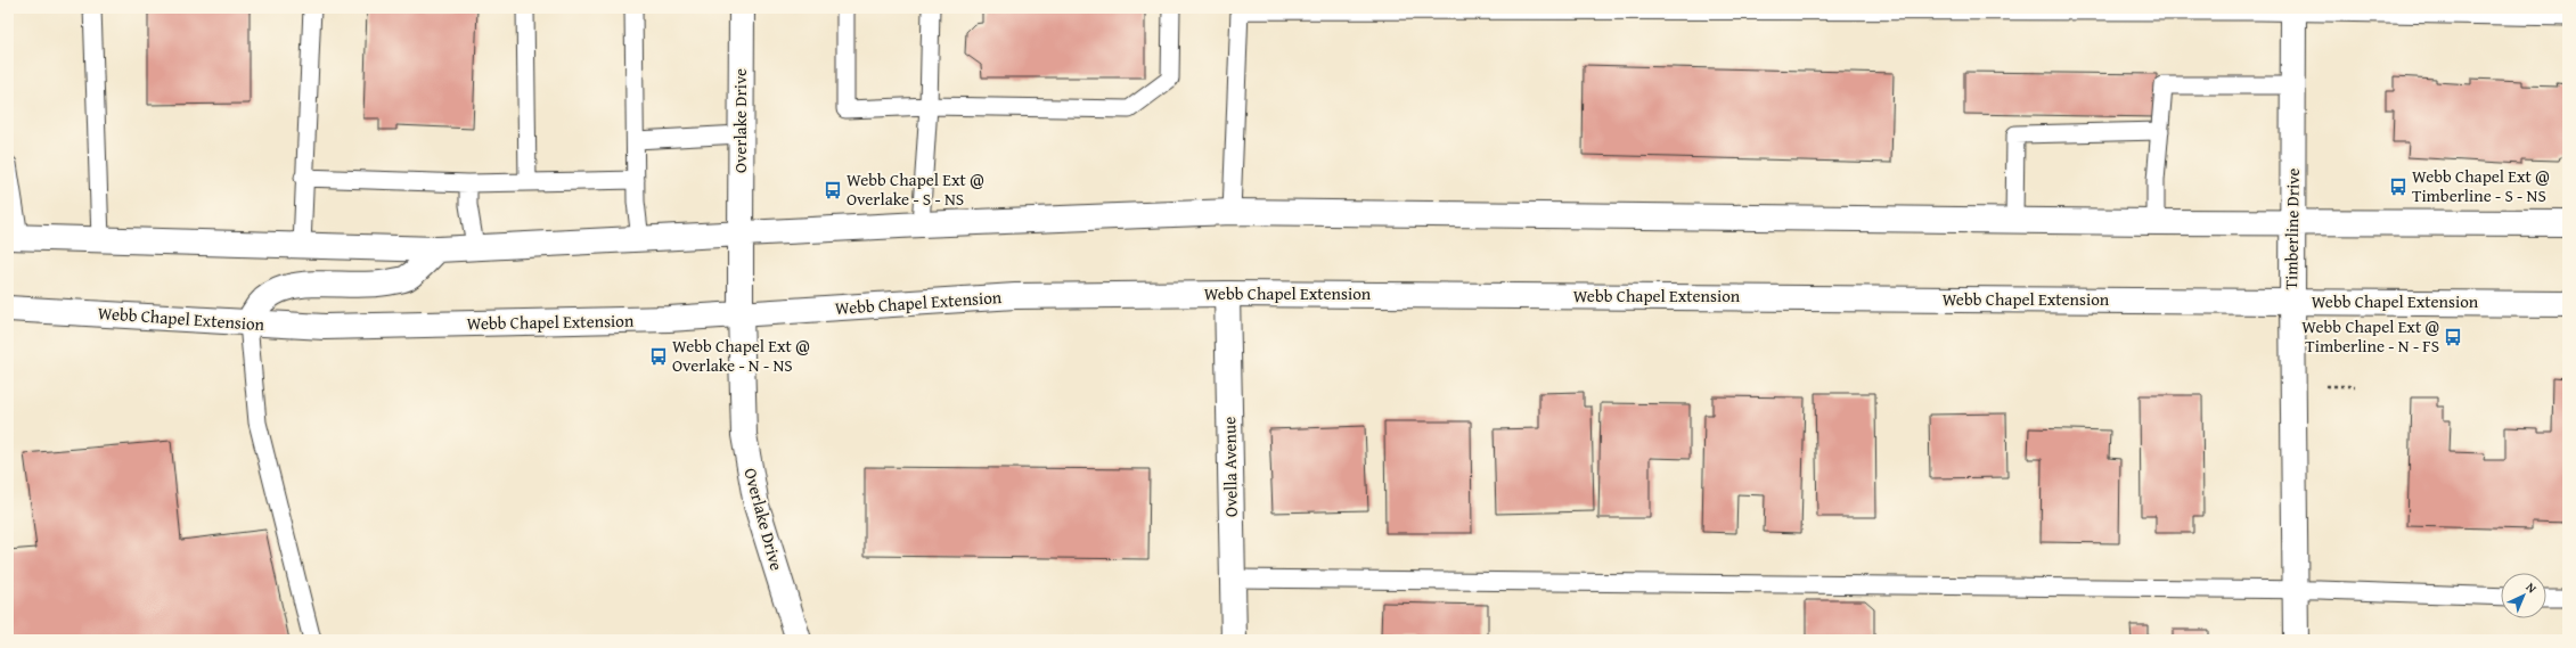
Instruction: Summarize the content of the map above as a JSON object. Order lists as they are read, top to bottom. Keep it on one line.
{"streets":{"main road":["Overlake Drive","Timberline Drive","Webb Chapel Extension","Ovella Avenue"]},"crossings":[["Overlake Drive","Webb Chapel Extension"],["Timberline Drive","Webb Chapel Extension"],["Webb Chapel Extension","Ovella Avenue"]],"places":{"bus stop":["Webb Chapel Ext @ Timberline - S - NS","Webb Chapel Ext @ Overlake - S - NS","Webb Chapel Ext @ Timberline - N - FS","Webb Chapel Ext @ Overlake - N - NS"]},"north":"top right"}
